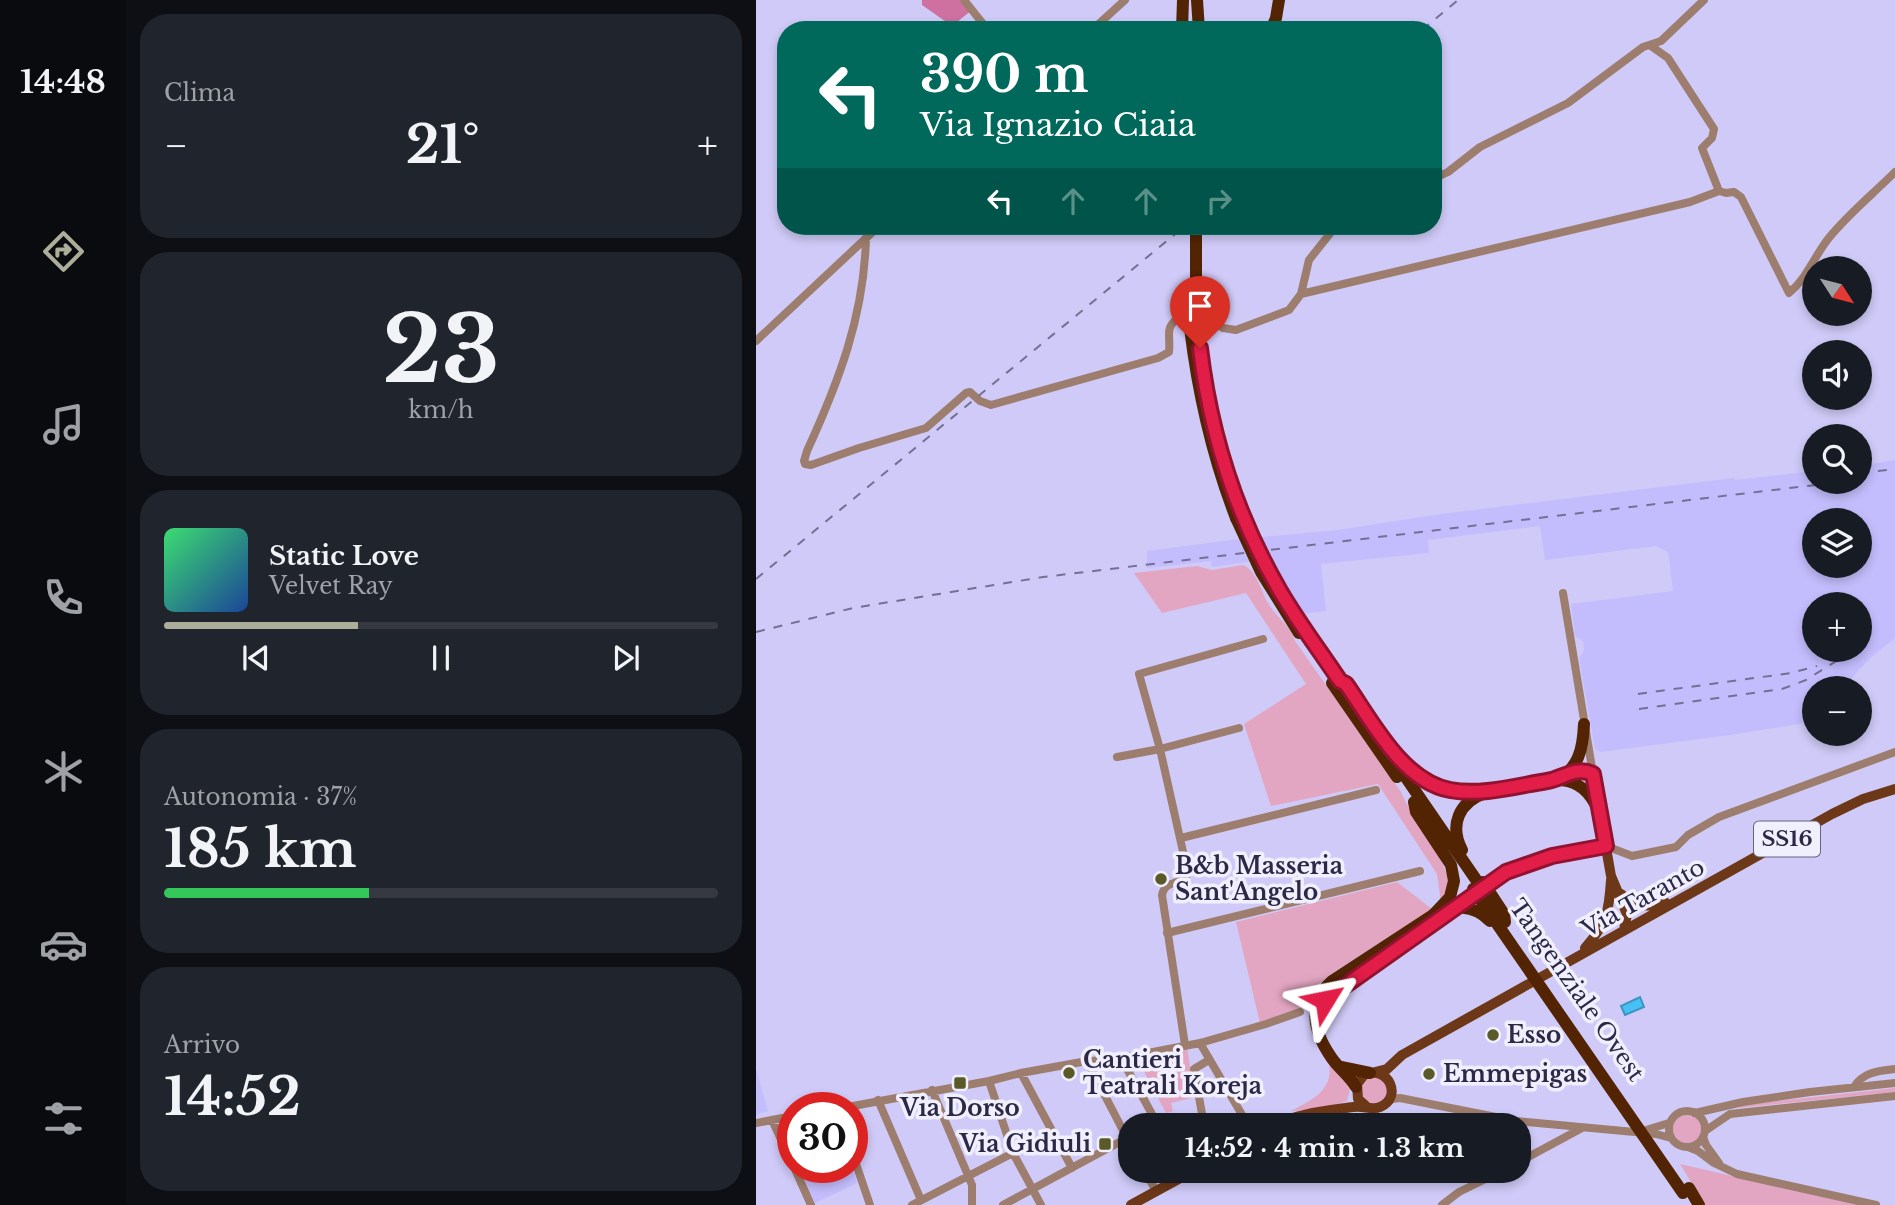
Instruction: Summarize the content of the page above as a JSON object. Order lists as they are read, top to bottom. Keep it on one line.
{"streets":{"highway":["Tangenziale Ovest"],"main road":["SS16","Via Taranto"]},"places":{"other":["B&b Masseria Sant'Angelo","Esso","Cantieri Teatrali Koreja","Emmepigas"],"transit":["Via Dorso","Via Gidiuli"]},"north":"bottom right","page":{"tabs":"14:48","tile":["Clima",["23","km/h"],["Autonomia · 37%","185 km"],["Arrivo","14:52"]],"turn":["390 m","Via Ignazio Ciaia"],"heat":["−","21°","+"],"map_buttons":["+","−"],"song":["Static Love","Velvet Ray"],"limit":"30","trip":"14:52 · 4 min · 1.3 km"}}
